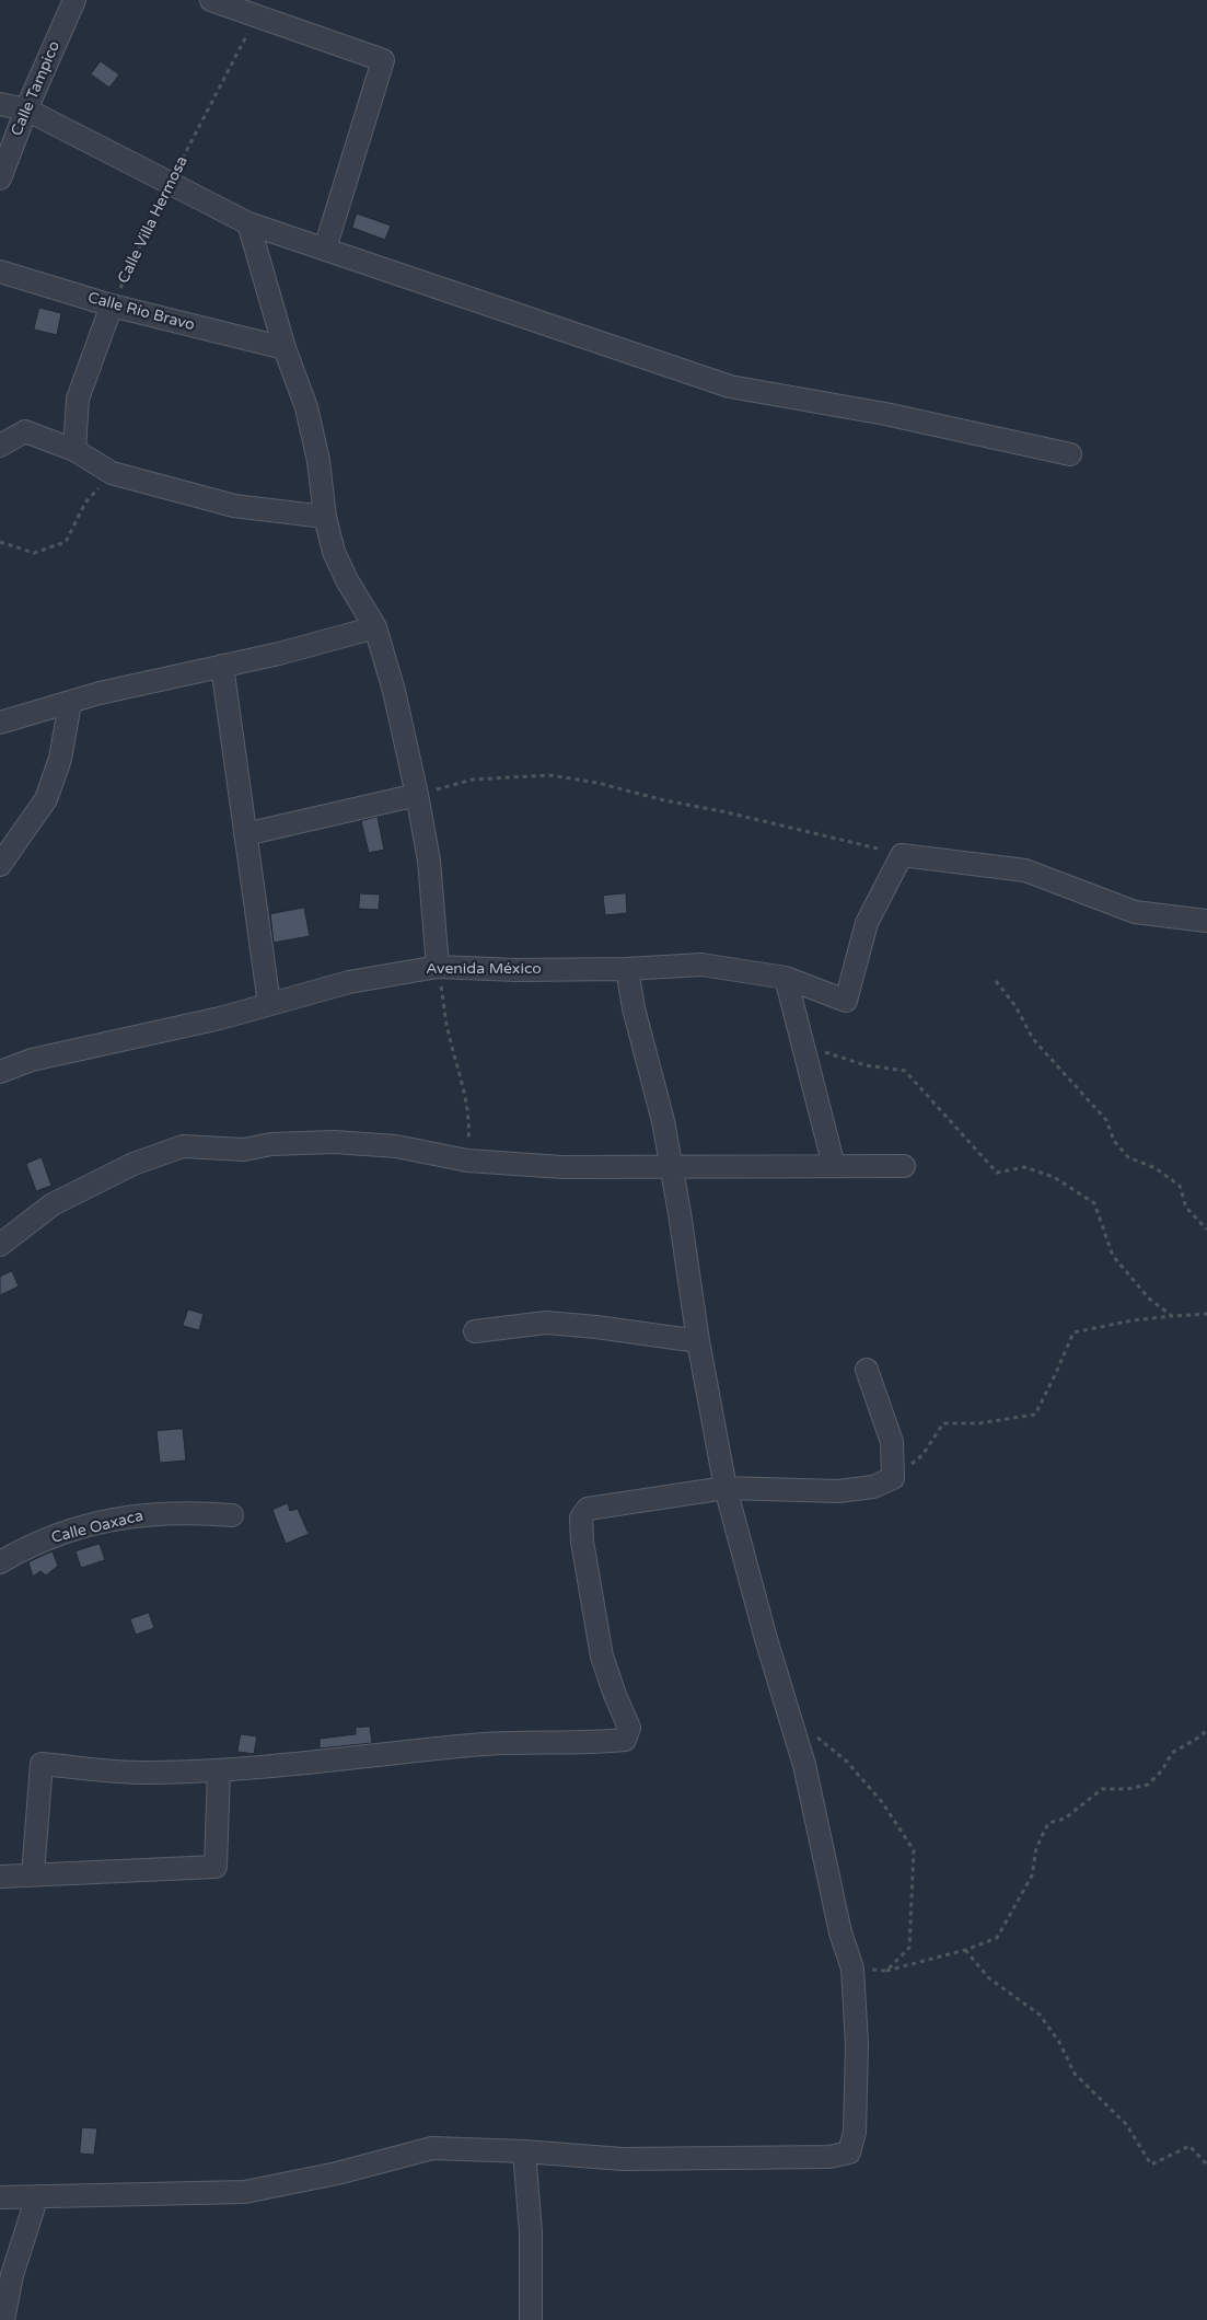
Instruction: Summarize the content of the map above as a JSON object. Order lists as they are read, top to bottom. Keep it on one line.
{"streets":{"street":["Calle Tampico","Calle Río Bravo","Avenida México","Calle Oaxaca"],"path":["Calle Villa Hermosa"]},"crossings":[["Calle Villa Hermosa","Calle Río Bravo"]]}
